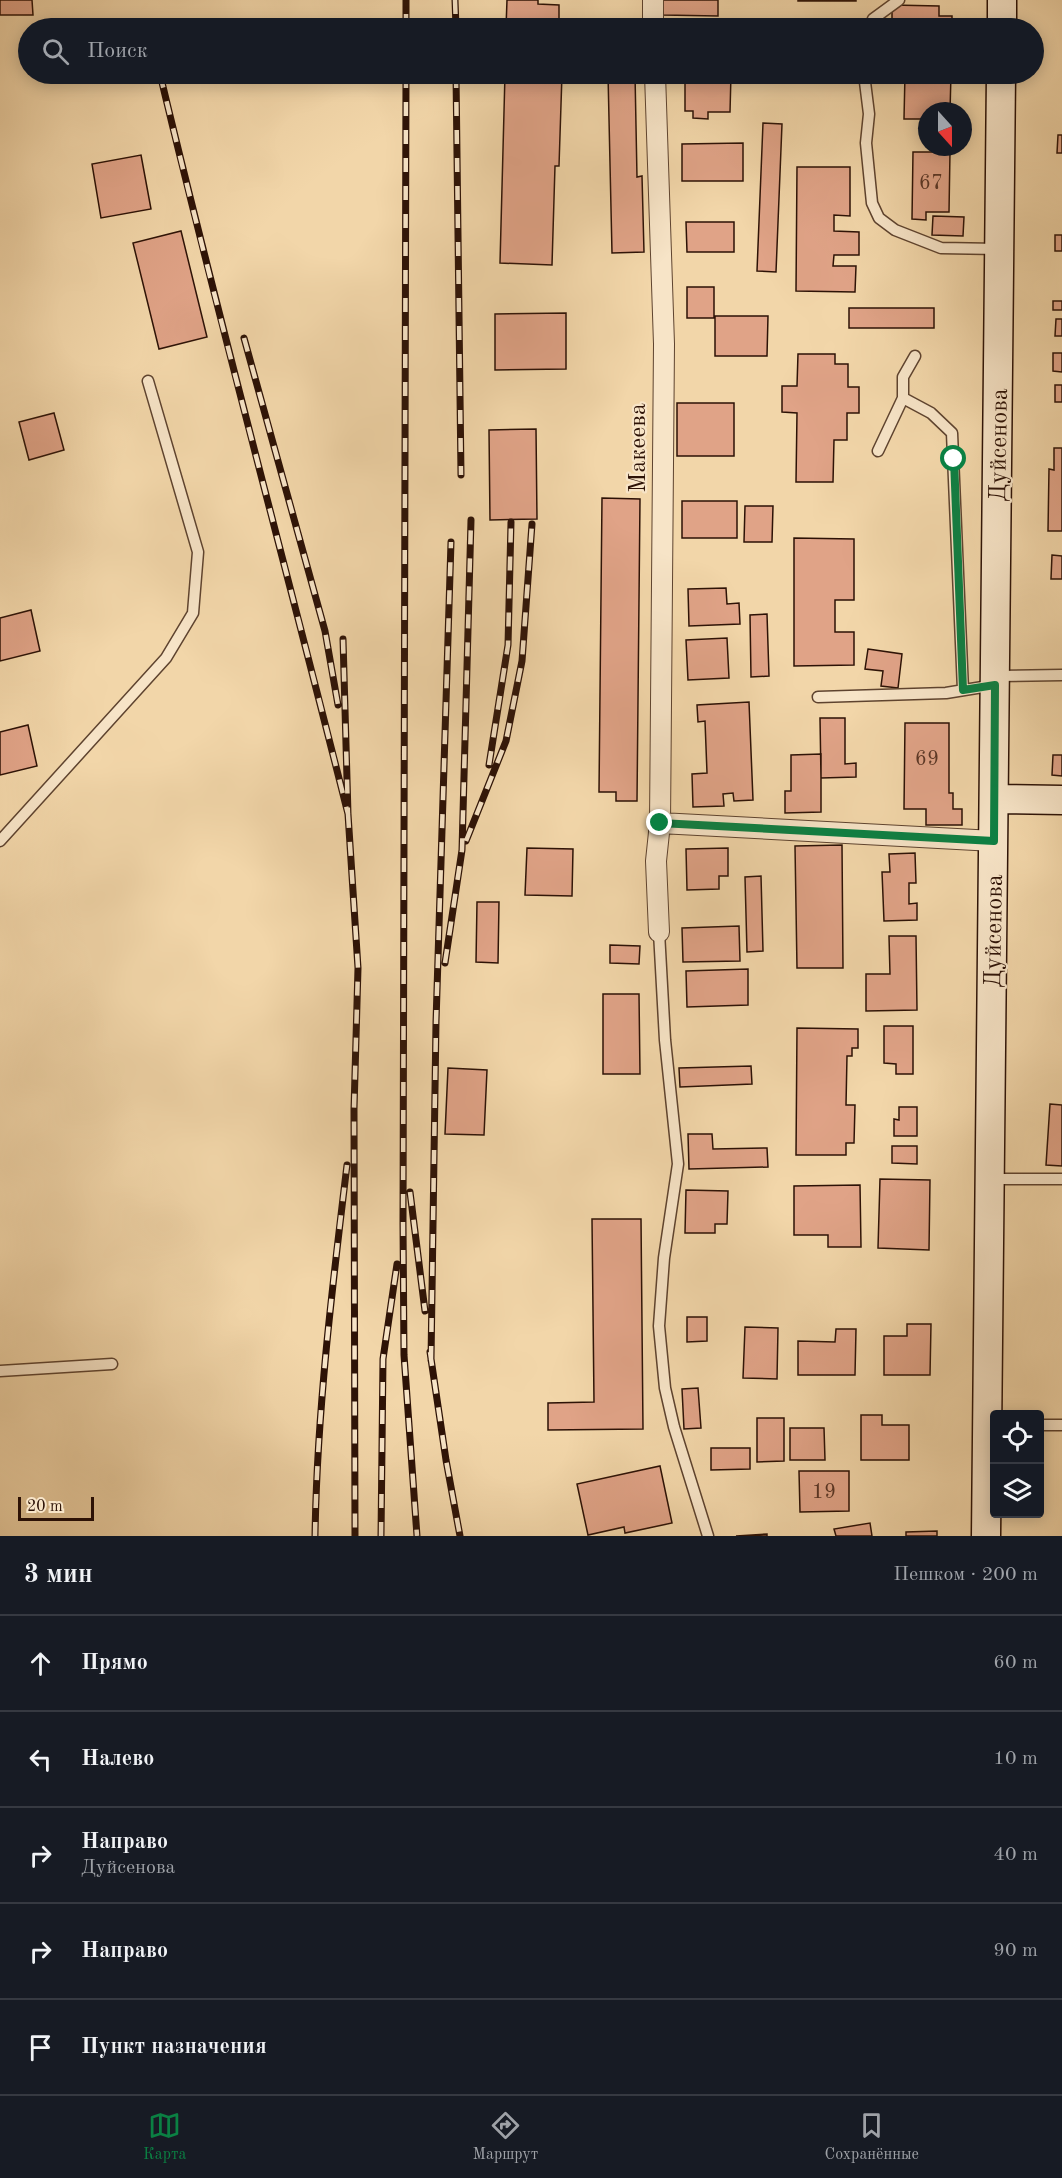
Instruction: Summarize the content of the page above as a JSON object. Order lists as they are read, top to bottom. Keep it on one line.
{"streets":{"street":["Дуйсенова","Макеева"]},"house_numbers":["67","69","19"],"scale_bar":"20 m","north":"bottom","page":{"search":"Поиск","scale":"20 m","heading":["3 мин","Пешком · 200 m"],"list":[["Прямо","60 m"],["Налево","10 m"],["Направо","Дуйсенова","40 m"],["Направо","90 m"],"Пункт назначения"],"nav":["Карта","Маршрут","Сохранённые"]}}
